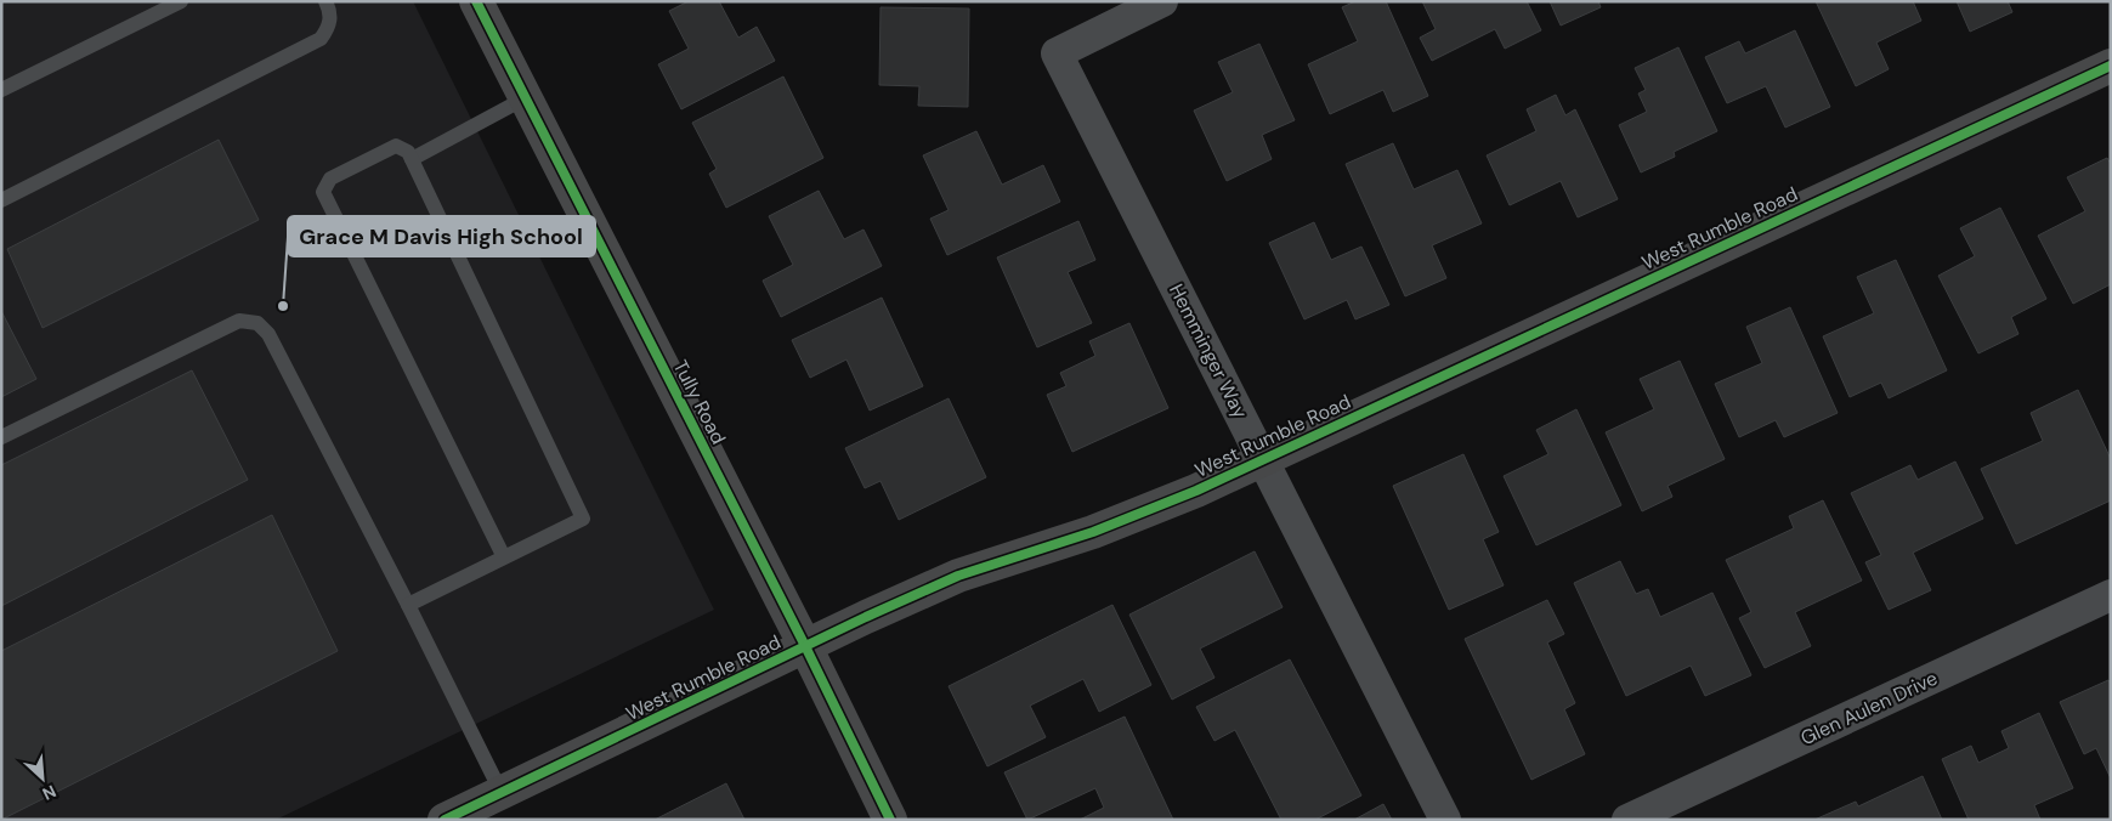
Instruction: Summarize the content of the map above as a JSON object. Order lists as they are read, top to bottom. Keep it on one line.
{"streets":{"street":["West Rumble Road","Hemminger Way","Tully Road","Glen Aulen Drive"]},"crossings":[["West Rumble Road","Hemminger Way"],["West Rumble Road","Tully Road"]],"places":["Grace M Davis High School"],"north":"bottom right"}
